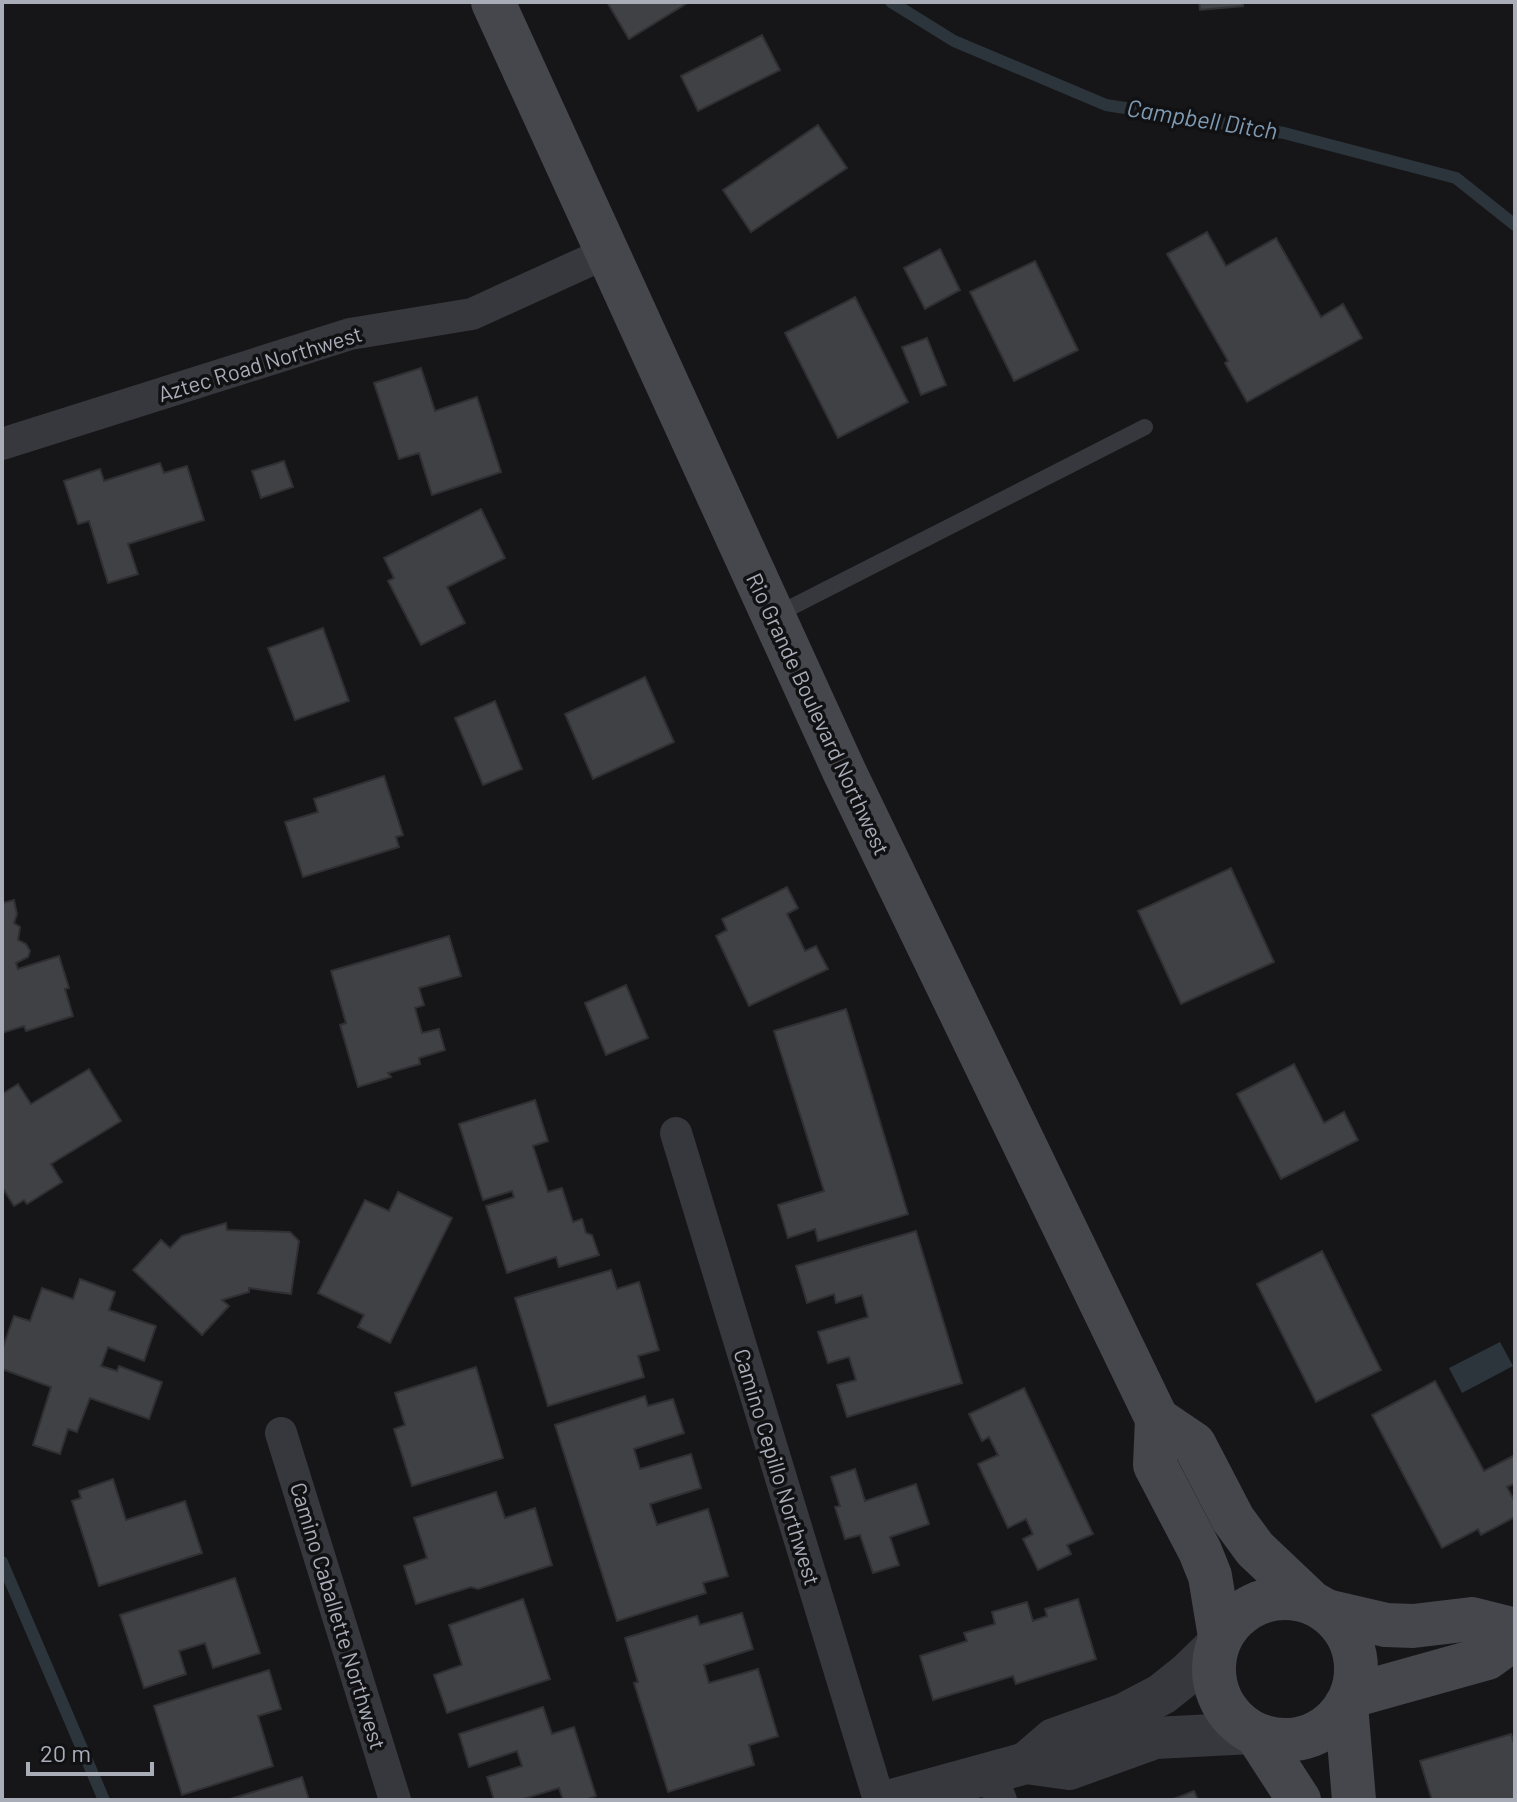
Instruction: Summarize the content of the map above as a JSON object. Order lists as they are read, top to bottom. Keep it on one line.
{"streets":{"main road":["Rio Grande Boulevard Northwest"],"street":["Aztec Road Northwest","Camino Cepillo Northwest","Camino Caballette Northwest"]},"crossings":[["Aztec Road Northwest","Rio Grande Boulevard Northwest"]],"water":["Campbell Ditch"],"scale_bar":"20 m"}
